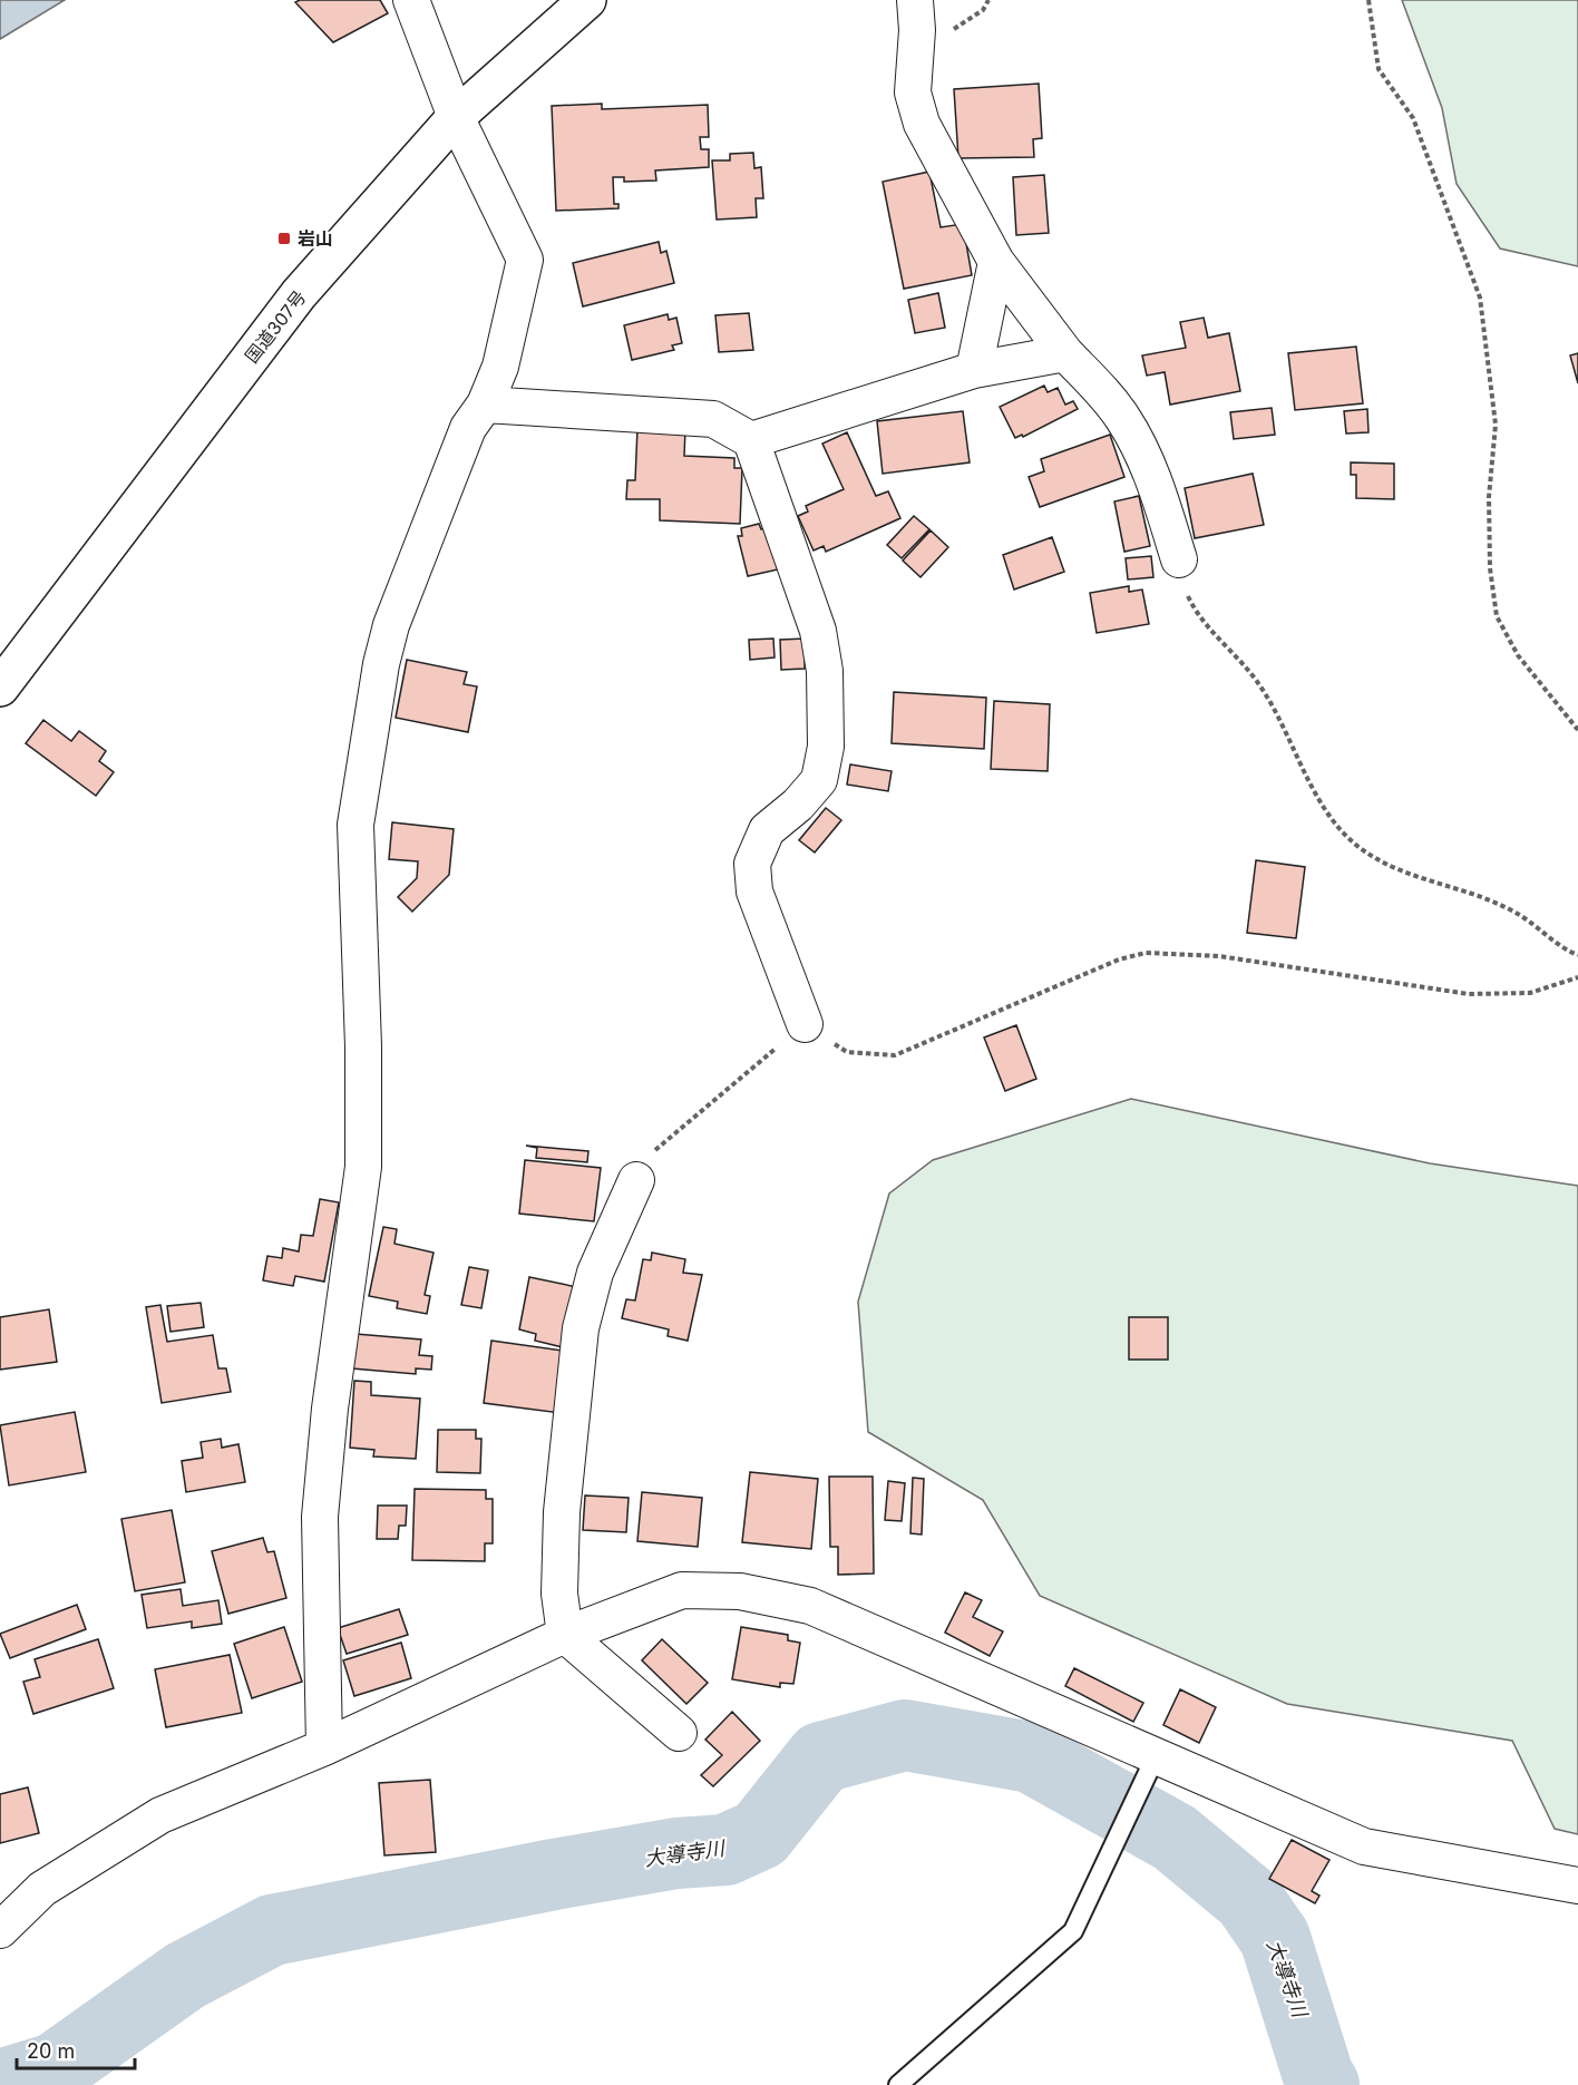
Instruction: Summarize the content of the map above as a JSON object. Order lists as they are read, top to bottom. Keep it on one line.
{"streets":{"highway":["国道307号"]},"water":["大導寺川"],"places":{"transit":["岩山"]},"scale_bar":"20 m"}
